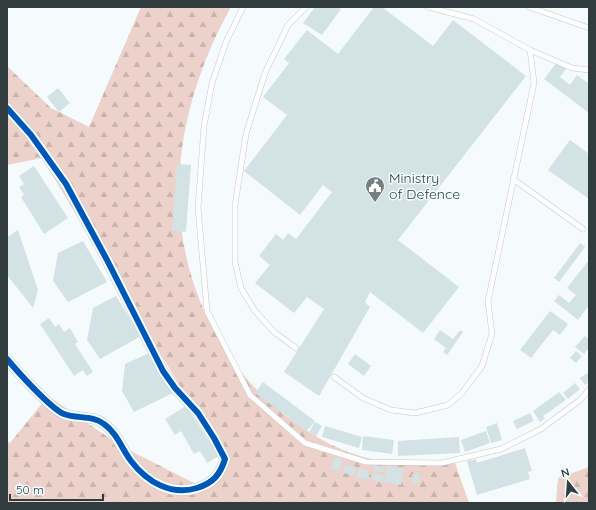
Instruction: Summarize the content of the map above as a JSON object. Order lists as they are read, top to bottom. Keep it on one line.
{"places":{"public building":["Ministry of Defence"]},"scale_bar":"50 m","north":"top"}
